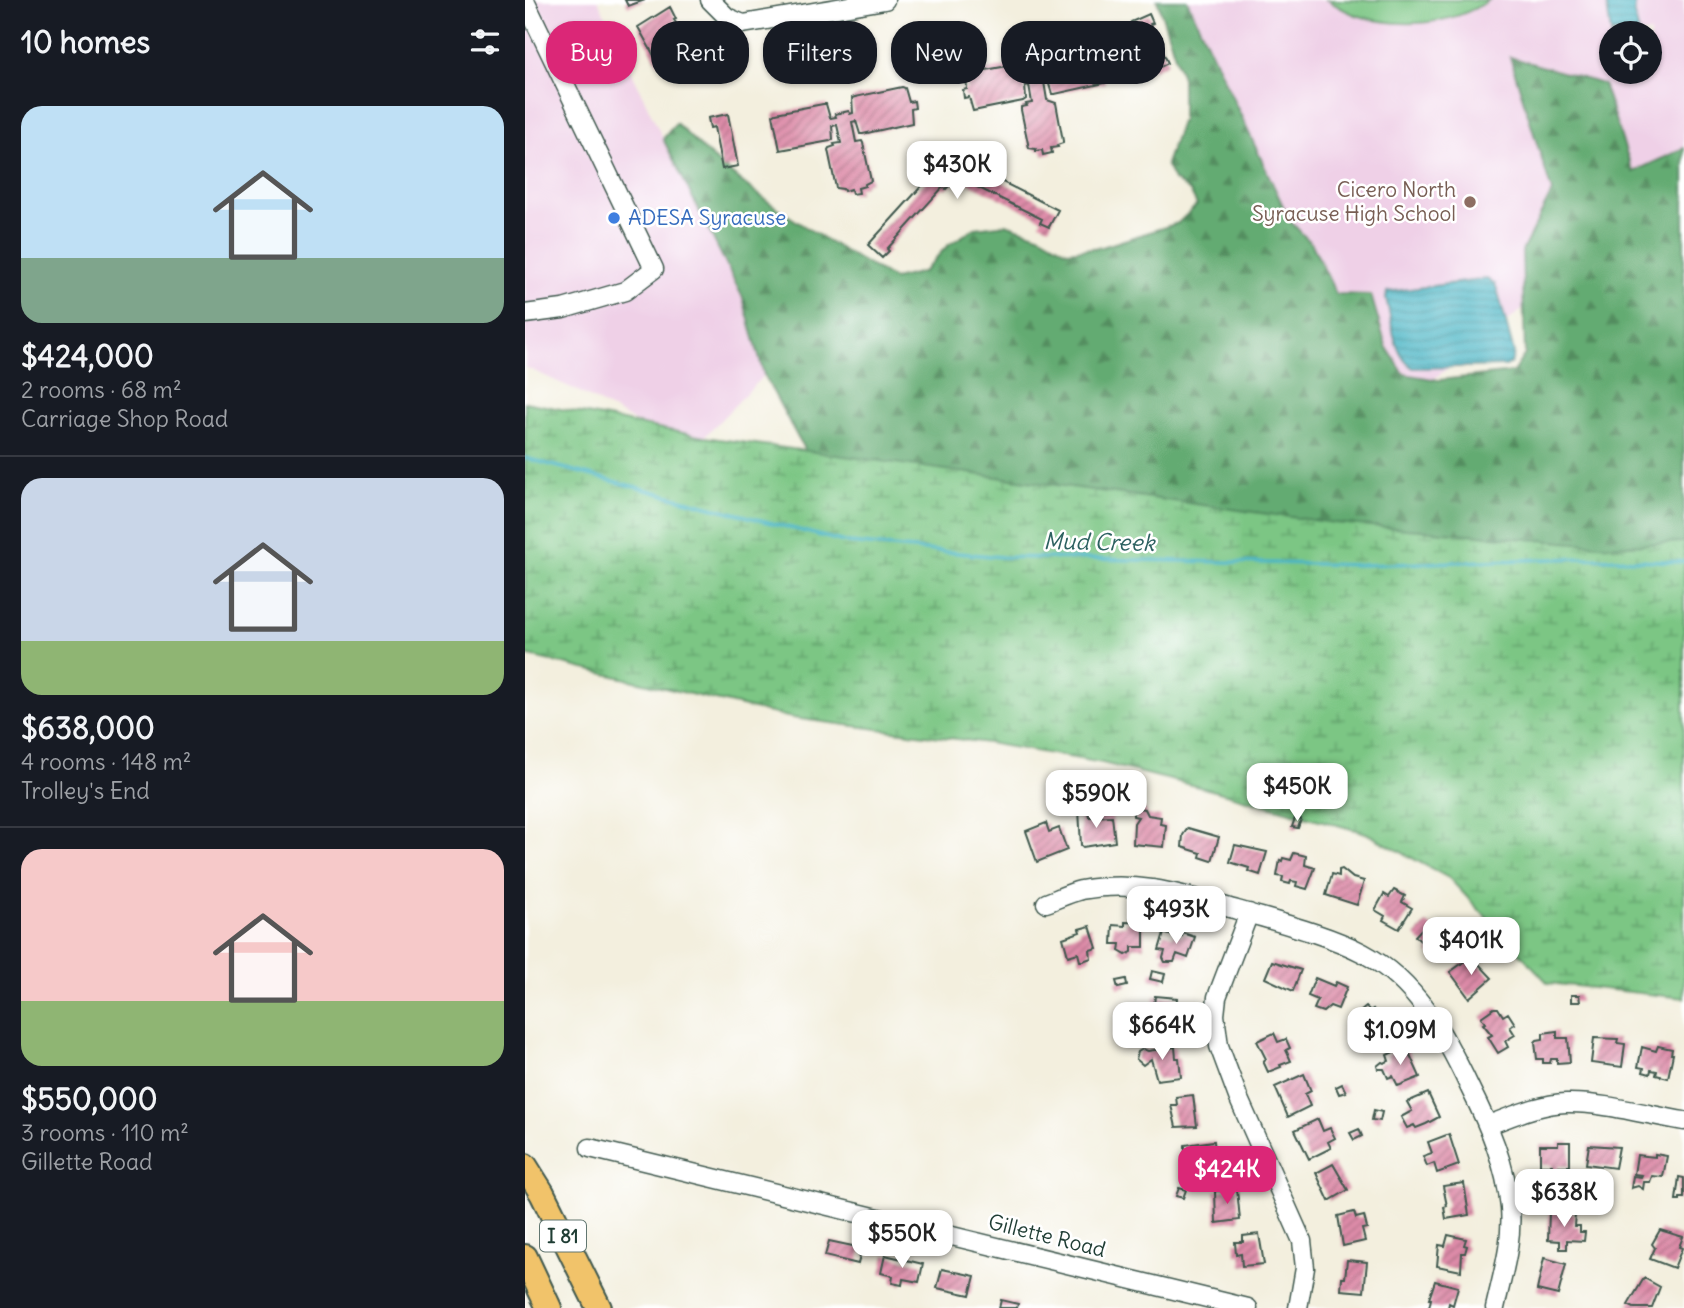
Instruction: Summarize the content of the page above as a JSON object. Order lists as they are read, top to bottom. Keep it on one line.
{"streets":{"highway":["I 81"],"street":["Gillette Road"]},"water":["Mud Creek"],"places":["Cicero North Syracuse High School","ADESA Syracuse"],"page":{"heading":"10 homes","chip":["Buy","Rent","Filters","New","Apartment"],"list":[{"name":"$424,000","note":"2 rooms · 68 m² · Carriage Shop Road"},{"name":"$638,000","note":"4 rooms · 148 m² · Trolley's End"},{"name":"$550,000","note":"3 rooms · 110 m² · Gillette Road"}],"price":["$430K","$450K","$590K","$493K","$401K","$664K","$1.09M","$424K","$638K","$550K"]}}
